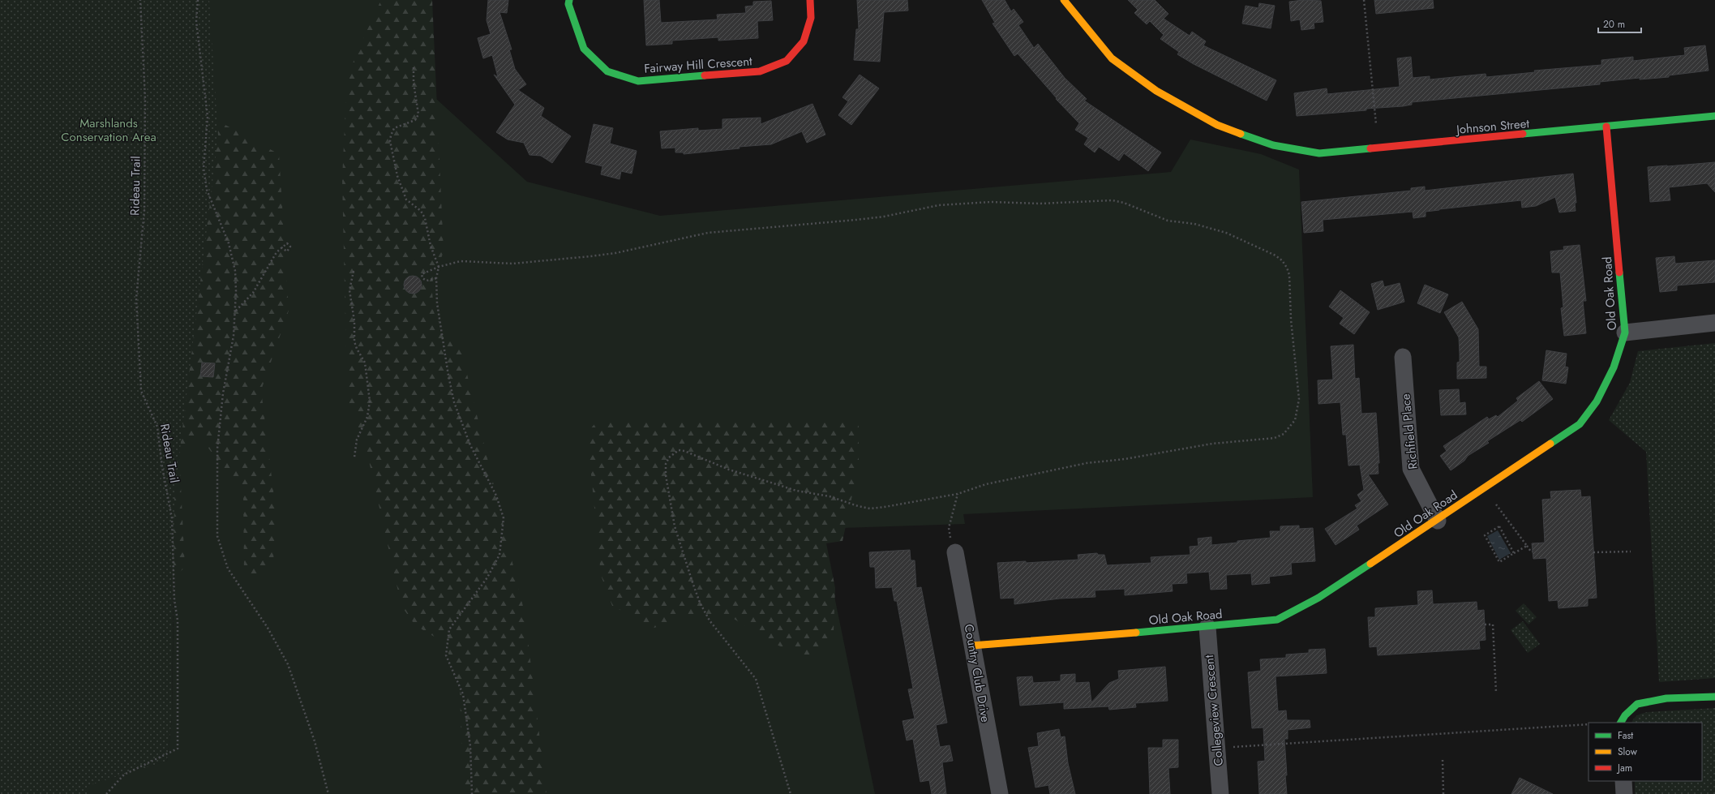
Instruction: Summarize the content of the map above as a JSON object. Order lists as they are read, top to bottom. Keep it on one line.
{"streets":{"street":["Fairway Hill Crescent","Johnson Street","Old Oak Road","Richfield Place","Country Club Drive","Collegeview Crescent"],"path":["Rideau Trail"]},"crossings":[["Johnson Street","Old Oak Road"],["Old Oak Road","Richfield Place"],["Old Oak Road","Country Club Drive"],["Old Oak Road","Collegeview Crescent"]],"parks":["Marshlands Conservation Area"],"legend":["Fast","Slow","Jam"],"scale_bar":"20 m"}
